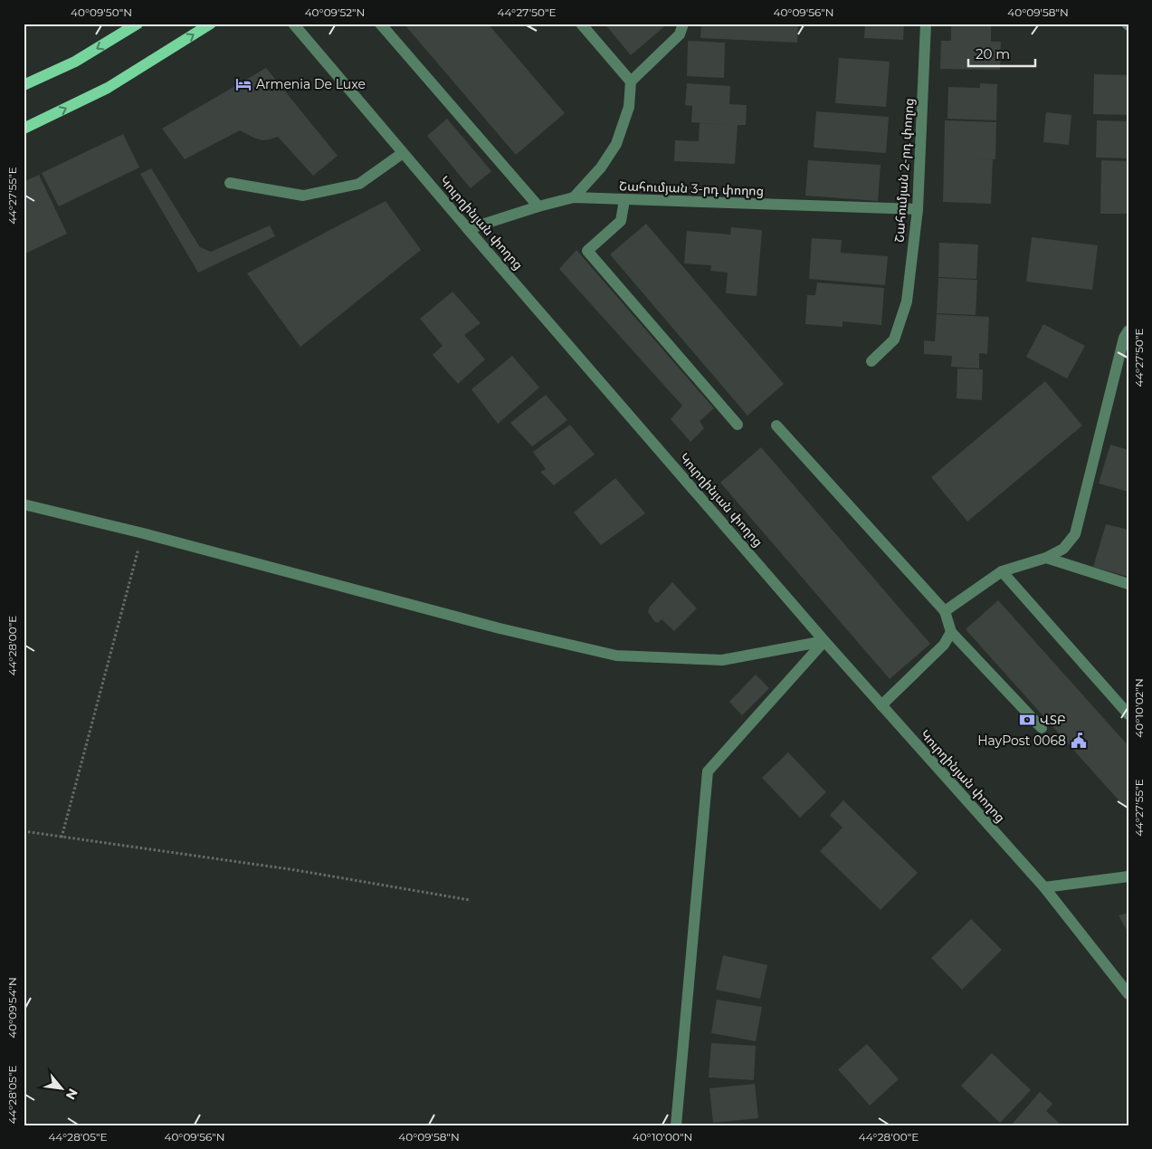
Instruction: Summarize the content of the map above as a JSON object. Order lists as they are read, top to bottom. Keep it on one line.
{"streets":{"street":["Շահումյան 2-րդ փողոց","Շահումյան 3-րդ փողոց","Կուրղինյան փողոց"]},"crossings":[["Շահումյան 2-րդ փողոց","Շահումյան 3-րդ փողոց"],["Շահումյան 3-րդ փողոց","Կուրղինյան փողոց"]],"places":{"hotel":["Armenia De Luxe"],"bank":["ՎՏԲ"],"public building":["HayPost 0068"]},"scale_bar":"20 m","north":"bottom right","coordinates":["40°09'50\"N","40°09'52\"N","44°27'50\"E","40°09'56\"N","40°09'58\"N","44°27'55\"E","44°28'00\"E","40°10'02\"N","40°09'54\"N","44°28'05\"E","40°10'00\"N"]}
